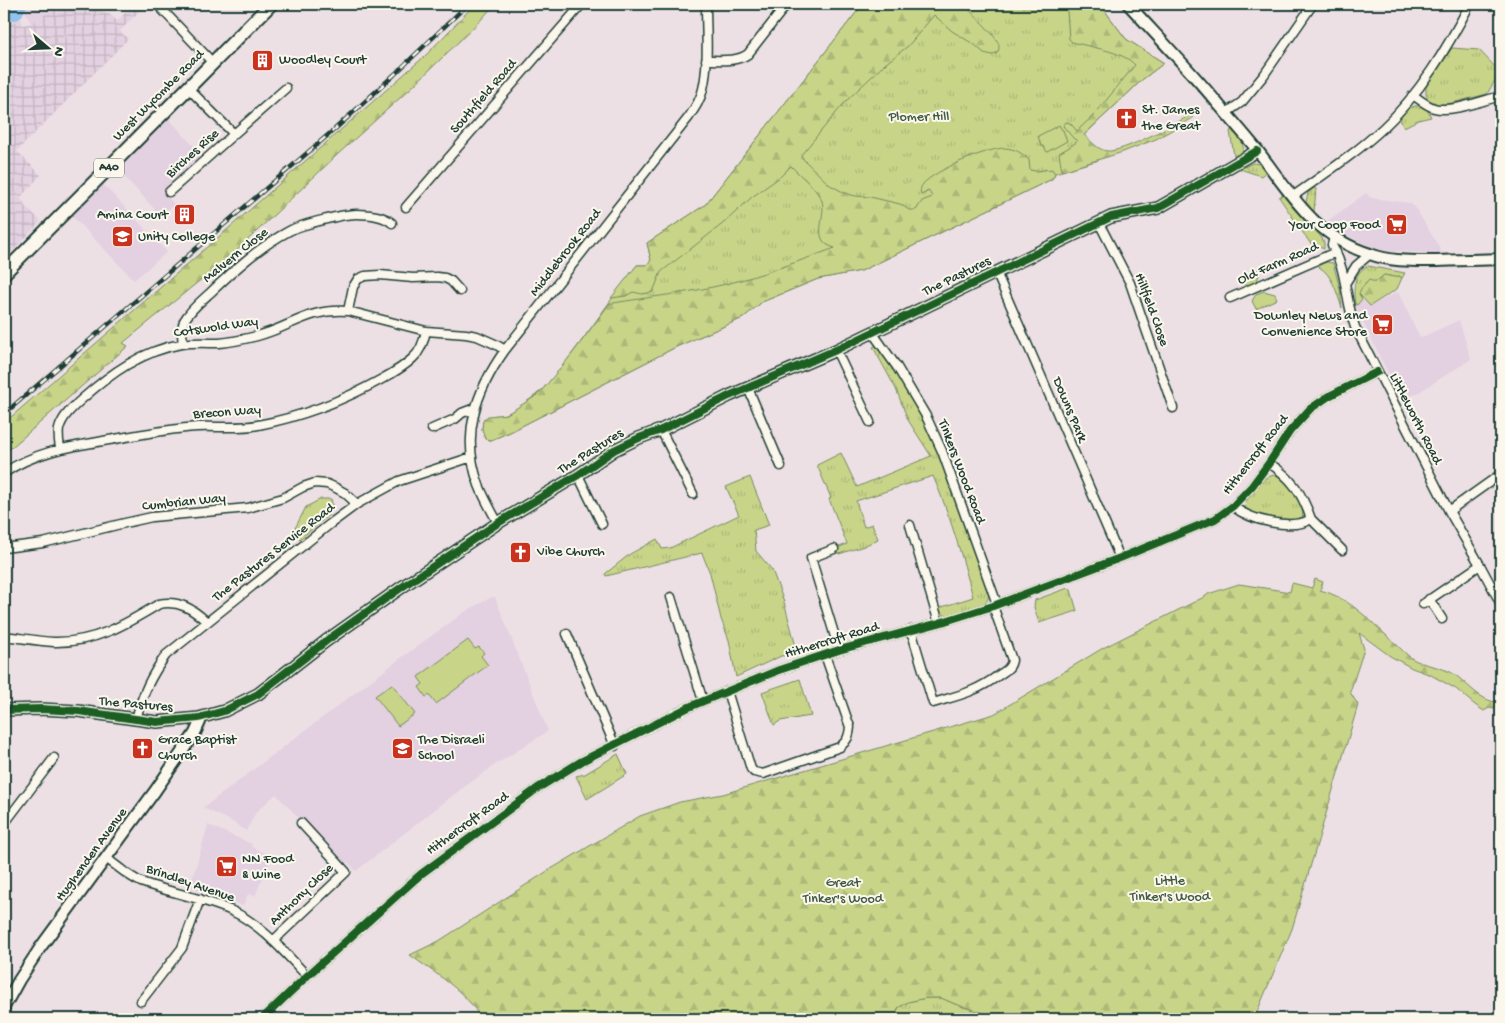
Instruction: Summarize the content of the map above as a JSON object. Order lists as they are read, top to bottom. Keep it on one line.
{"streets":{"main road":["West Wycombe Road","A40"],"street":["Southfield Road","Birches Rise","Middlebrook Road","Malvern Close","Old Farm Road","The Pastures","Hillfield Close","Cotswold Way","Downs Park","Brecon Way","Littleworth Road","Hithercroft Road","Tinkers Wood Road","Cumbrian Way","The Pastures Service Road","Hughenden Avenue","Brindley Avenue","Anthony Close"]},"crossings":[["West Wycombe Road","Birches Rise"],["Middlebrook Road","The Pastures"],["Middlebrook Road","Cotswold Way"],["Middlebrook Road","The Pastures Service Road"],["Malvern Close","Cotswold Way"],["Old Farm Road","Littleworth Road"],["The Pastures","Hillfield Close"],["The Pastures","Downs Park"],["The Pastures","Tinkers Wood Road"],["The Pastures","The Pastures Service Road"],["The Pastures","Hughenden Avenue"],["Cotswold Way","Brecon Way"],["Downs Park","Hithercroft Road"],["Littleworth Road","Hithercroft Road"],["Hithercroft Road","Tinkers Wood Road"],["Hithercroft Road","Brindley Avenue"],["Cumbrian Way","The Pastures Service Road"],["Hughenden Avenue","Brindley Avenue"],["Brindley Avenue","Anthony Close"]],"parks":["Plomer Hill","Little Tinker's Wood","Great Tinker's Wood"],"places":{"building":["Woodley Court","Amina Court"],"church":["St. James the Great","Vibe Church","Grace Baptist Church"],"supermarket":["Your Coop Food","Downley News and Convenience Store","NN Food & Wine"],"school or university":["Unity College","The Disraeli School"]},"north":"right"}
